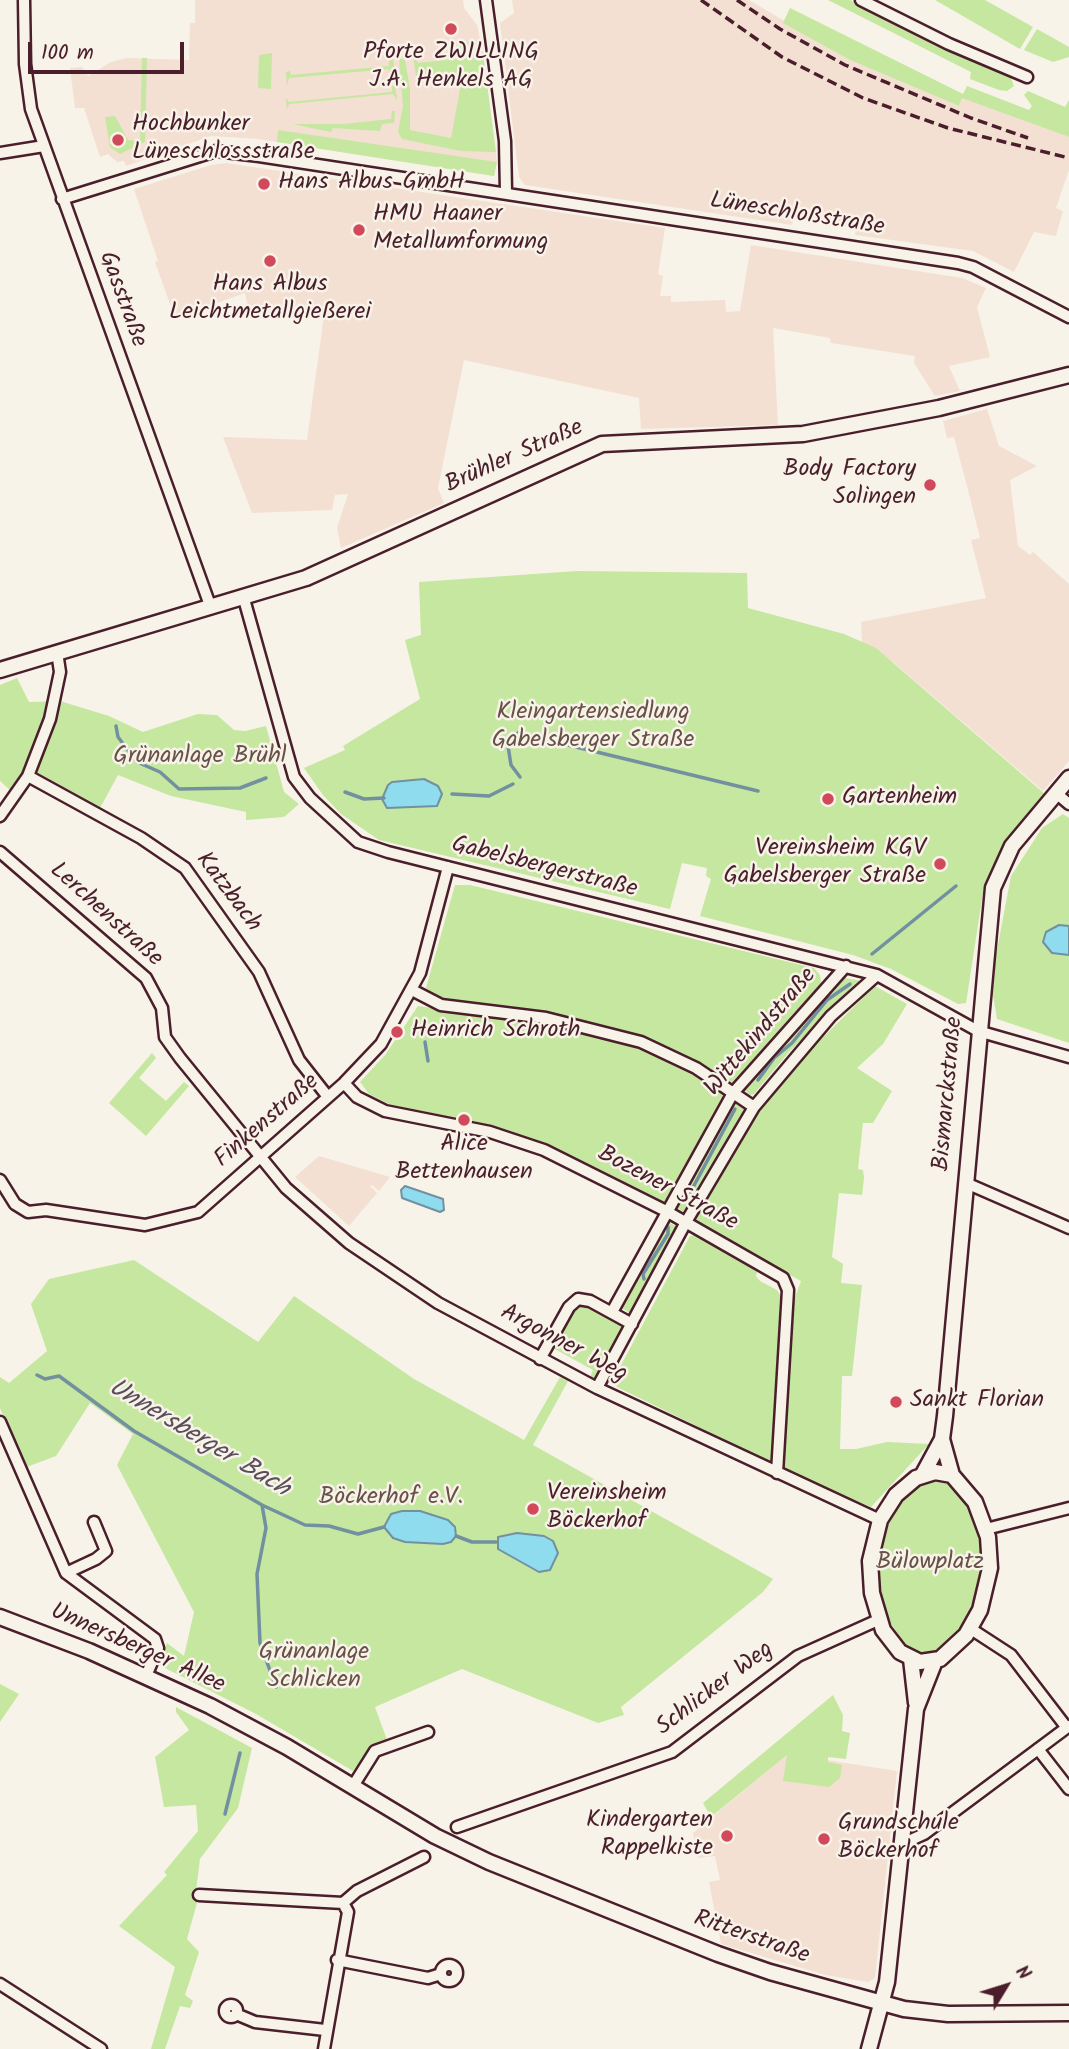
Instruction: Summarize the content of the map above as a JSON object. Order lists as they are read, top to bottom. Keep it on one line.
{"streets":{"main road":["Brühler Straße","Bismarckstraße","Unnersberger Allee","Ritterstraße"],"street":["Lüneschloßstraße","Gasstraße","Gabelsbergerstraße","Katzbach","Lerchenstraße","Wittekindstraße","Finkenstraße","Bozener Straße","Argonner Weg","Schlicker Weg"]},"crossings":[["Lüneschloßstraße","Gasstraße"],["Gasstraße","Brühler Straße"],["Brühler Straße","Gabelsbergerstraße"],["Gabelsbergerstraße","Wittekindstraße"],["Gabelsbergerstraße","Bismarckstraße"],["Gabelsbergerstraße","Finkenstraße"],["Katzbach","Finkenstraße"],["Lerchenstraße","Finkenstraße"],["Lerchenstraße","Argonner Weg"],["Wittekindstraße","Bozener Straße"],["Wittekindstraße","Argonner Weg"],["Bismarckstraße","Argonner Weg"],["Bismarckstraße","Schlicker Weg"],["Finkenstraße","Bozener Straße"],["Finkenstraße","Argonner Weg"],["Bozener Straße","Argonner Weg"],["Argonner Weg","Schlicker Weg"],["Unnersberger Allee","Ritterstraße"]],"water":["Unnersberger Bach"],"parks":["Kleingartensiedlung Gabelsberger Straße","Grünanlage Brühl","Böckerhof e.V.","Bülowplatz","Grünanlage Schlicken"],"places":["Pforte ZWILLING J.A. Henkels AG","Hochbunker Lüneschlossstraße","Hans Albus GmbH","HMU Haaner Metallumformung","Hans Albus Leichtmetallgießerei","Body Factory Solingen","Gartenheim","Vereinsheim KGV Gabelsberger Straße","Heinrich Schroth","Alice Bettenhausen","Sankt Florian","Vereinsheim Böckerhof","Kindergarten Rappelkiste","Grundschule Böckerhof"],"scale_bar":"100 m","north":"top right"}
